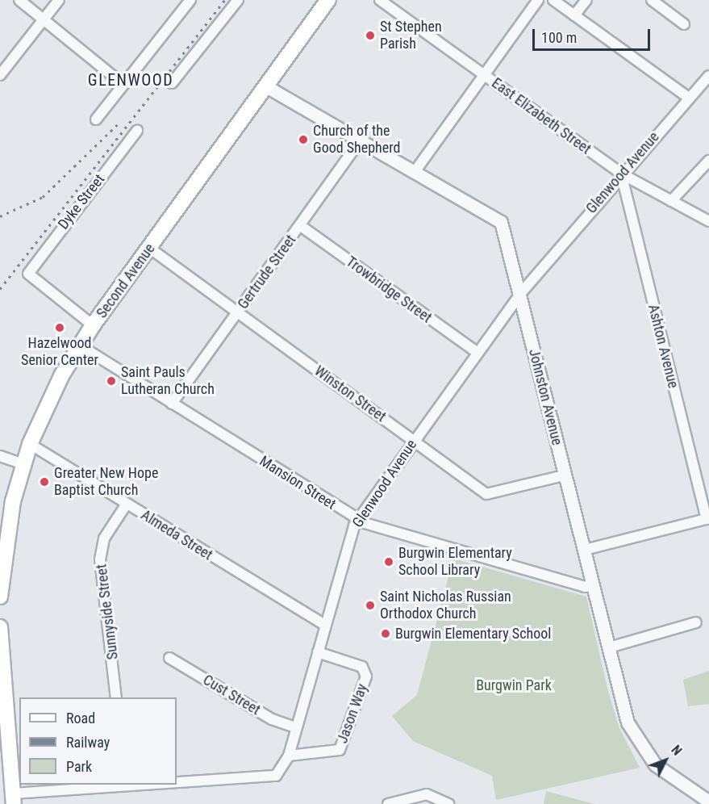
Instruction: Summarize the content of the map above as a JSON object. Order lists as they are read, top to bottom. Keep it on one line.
{"streets":{"main road":["Second Avenue"],"street":["East Elizabeth Street","Glenwood Avenue","Dyke Street","Gertrude Street","Trowbridge Street","Ashton Avenue","Winston Street","Johnston Avenue","Mansion Street","Almeda Street","Sunnyside Street","Cust Street","Jason Way"]},"crossings":[["East Elizabeth Street","Glenwood Avenue"],["East Elizabeth Street","Ashton Avenue"],["Glenwood Avenue","Trowbridge Street"],["Glenwood Avenue","Ashton Avenue"],["Glenwood Avenue","Winston Street"],["Glenwood Avenue","Johnston Avenue"],["Glenwood Avenue","Mansion Street"],["Glenwood Avenue","Almeda Street"],["Glenwood Avenue","Cust Street"],["Glenwood Avenue","Jason Way"],["Dyke Street","Second Avenue"],["Gertrude Street","Trowbridge Street"],["Gertrude Street","Winston Street"],["Gertrude Street","Johnston Avenue"],["Gertrude Street","Mansion Street"],["Second Avenue","Winston Street"],["Second Avenue","Johnston Avenue"],["Second Avenue","Mansion Street"],["Second Avenue","Almeda Street"],["Winston Street","Johnston Avenue"],["Johnston Avenue","Mansion Street"],["Almeda Street","Sunnyside Street"]],"districts":["GLENWOOD"],"parks":["Burgwin Park"],"places":["St Stephen Parish","Church of the Good Shepherd","Hazelwood Senior Center","Saint Pauls Lutheran Church","Greater New Hope Baptist Church","Burgwin Elementary School Library","Saint Nicholas Russian Orthodox Church","Burgwin Elementary School"],"legend":["Road","Railway","Park"],"scale_bar":"100 m","north":"top right"}
